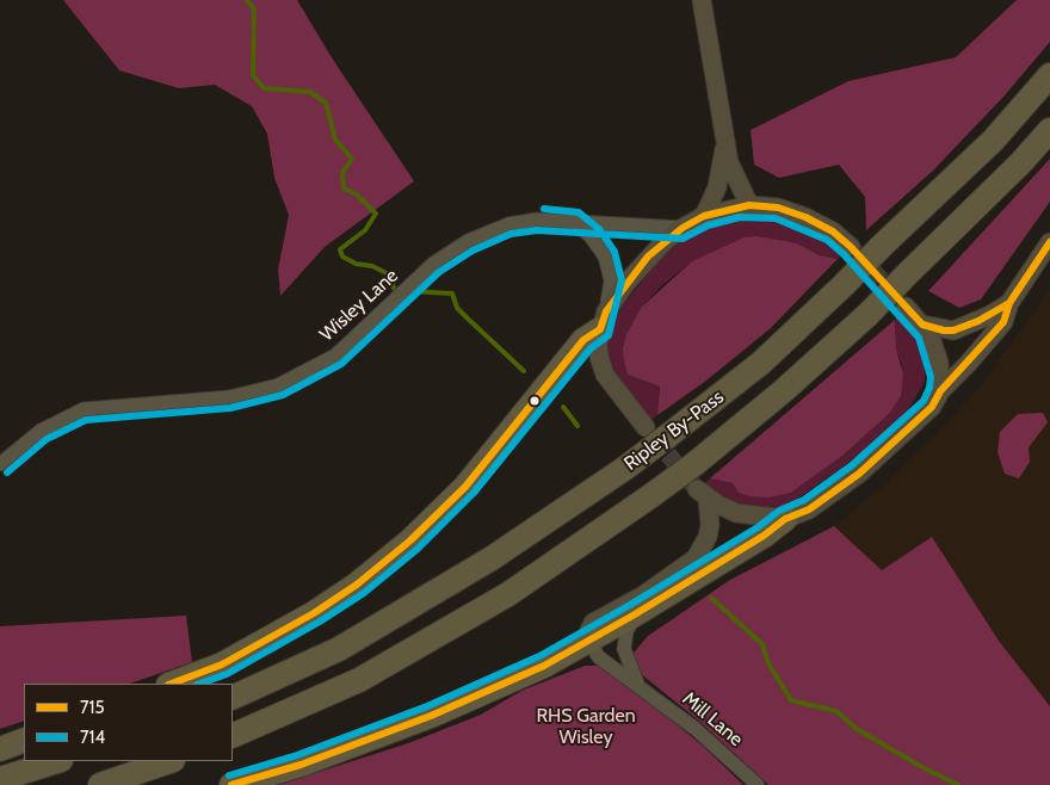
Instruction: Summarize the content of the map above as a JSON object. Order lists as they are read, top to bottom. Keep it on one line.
{"streets":{"highway":["Ripley By-Pass"],"street":["Wisley Lane","Mill Lane"]},"parks":["RHS Garden Wisley"],"lines":["transit line 715","transit line 714"],"legend":["715","714"]}
